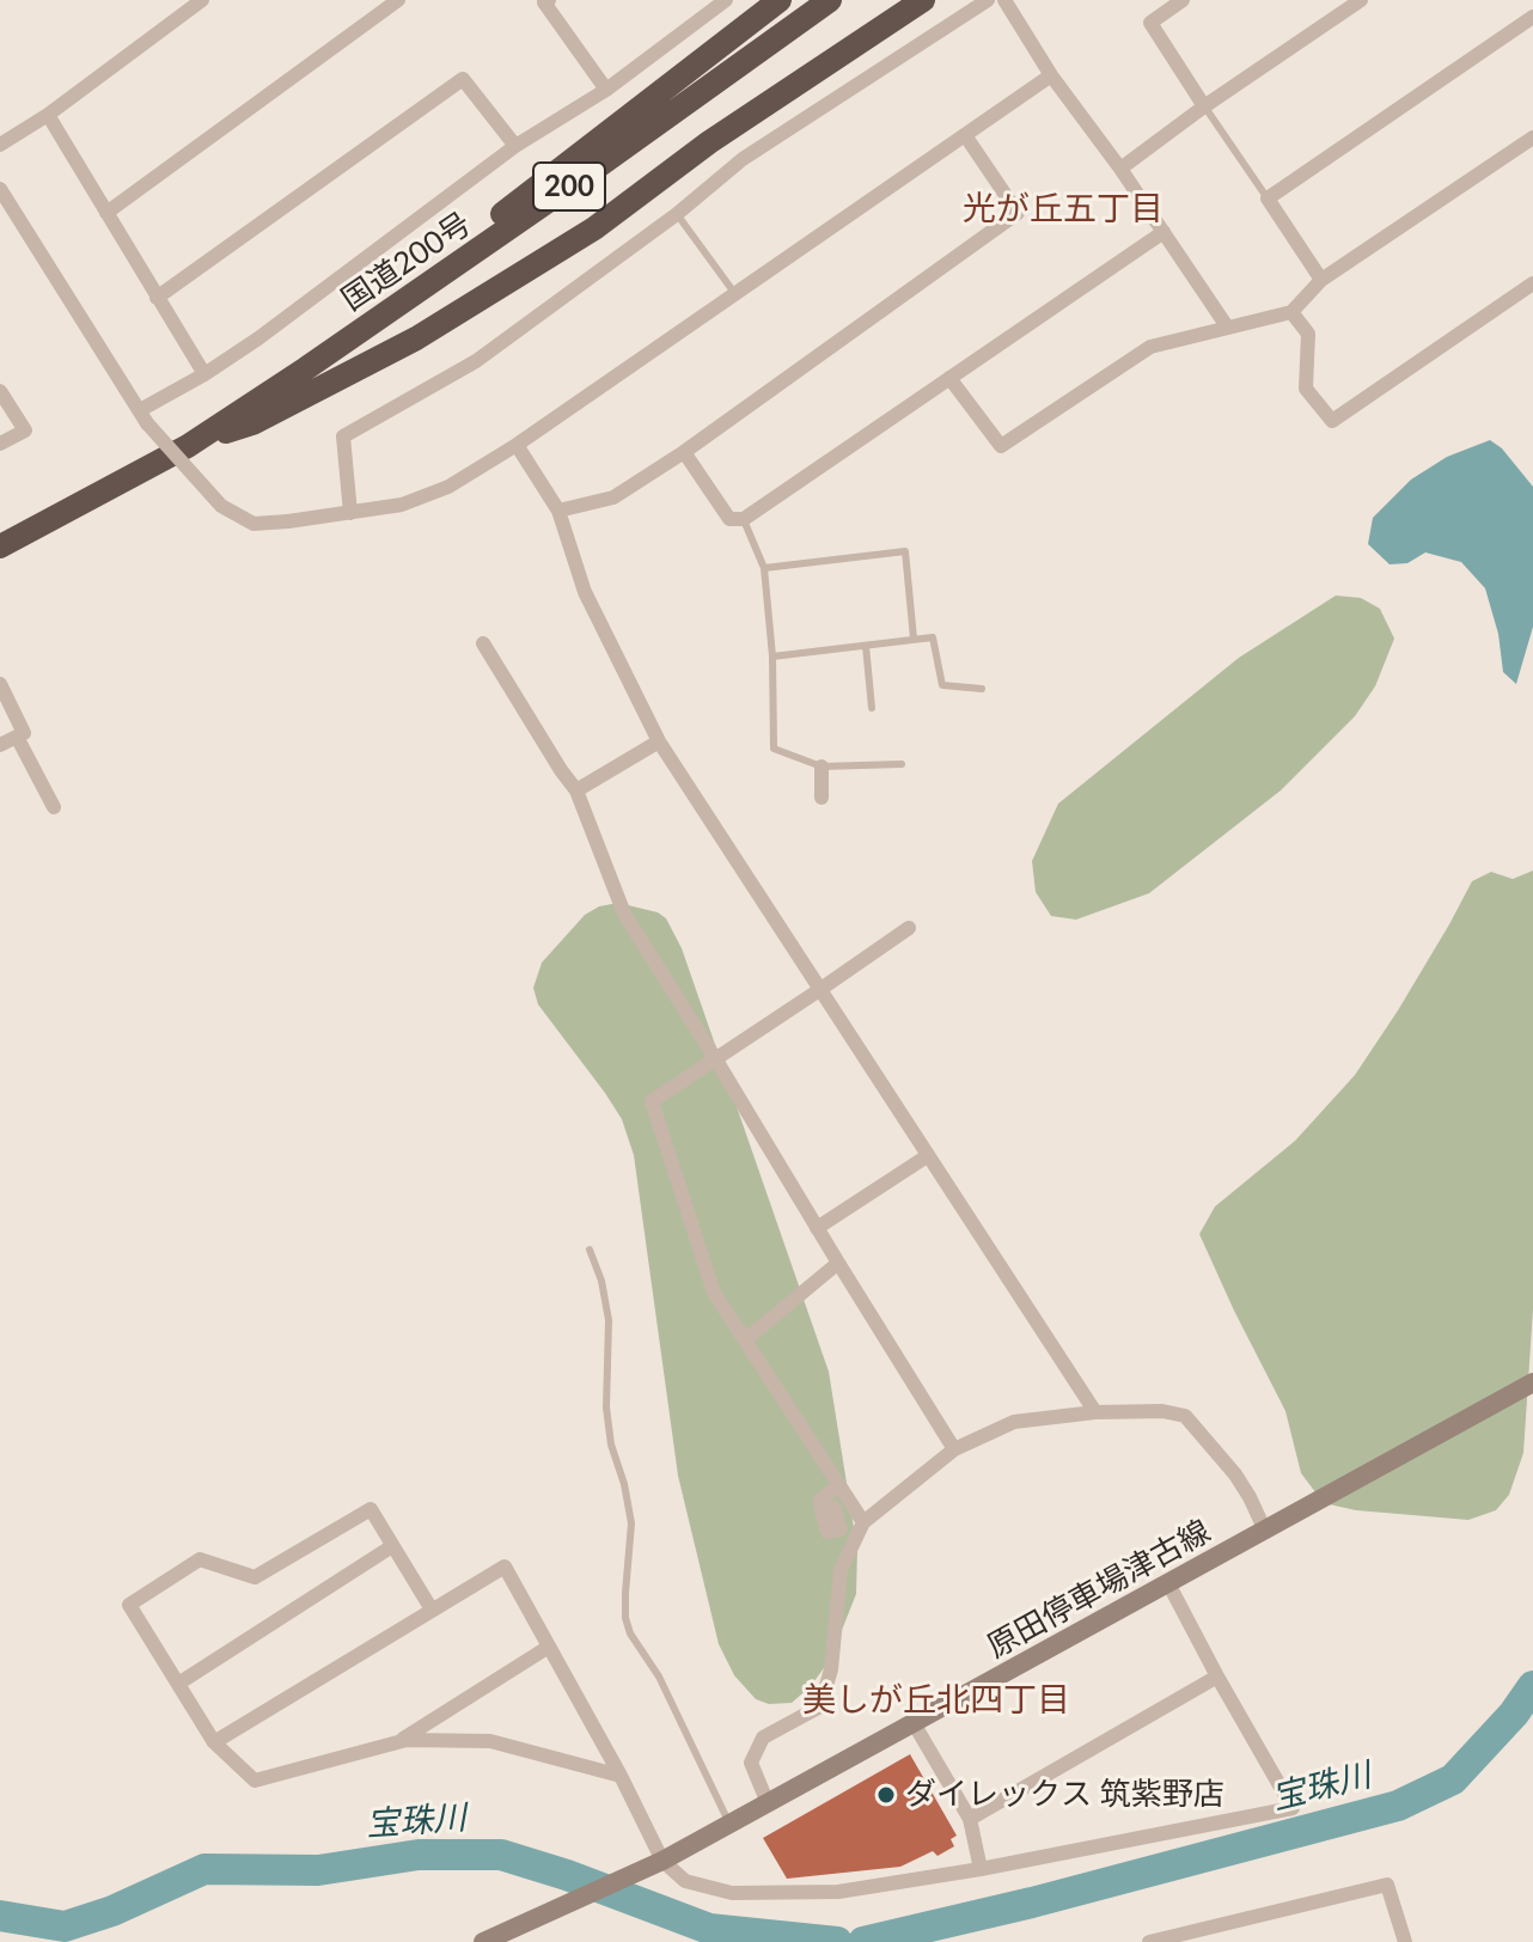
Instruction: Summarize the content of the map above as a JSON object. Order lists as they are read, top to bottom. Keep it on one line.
{"streets":{"highway":["200","国道200号"],"main road":["原田停車場津古線"]},"districts":["光が丘五丁目","美しが丘北四丁目"],"water":["宝珠川"],"places":["ダイレックス 筑紫野店"]}
